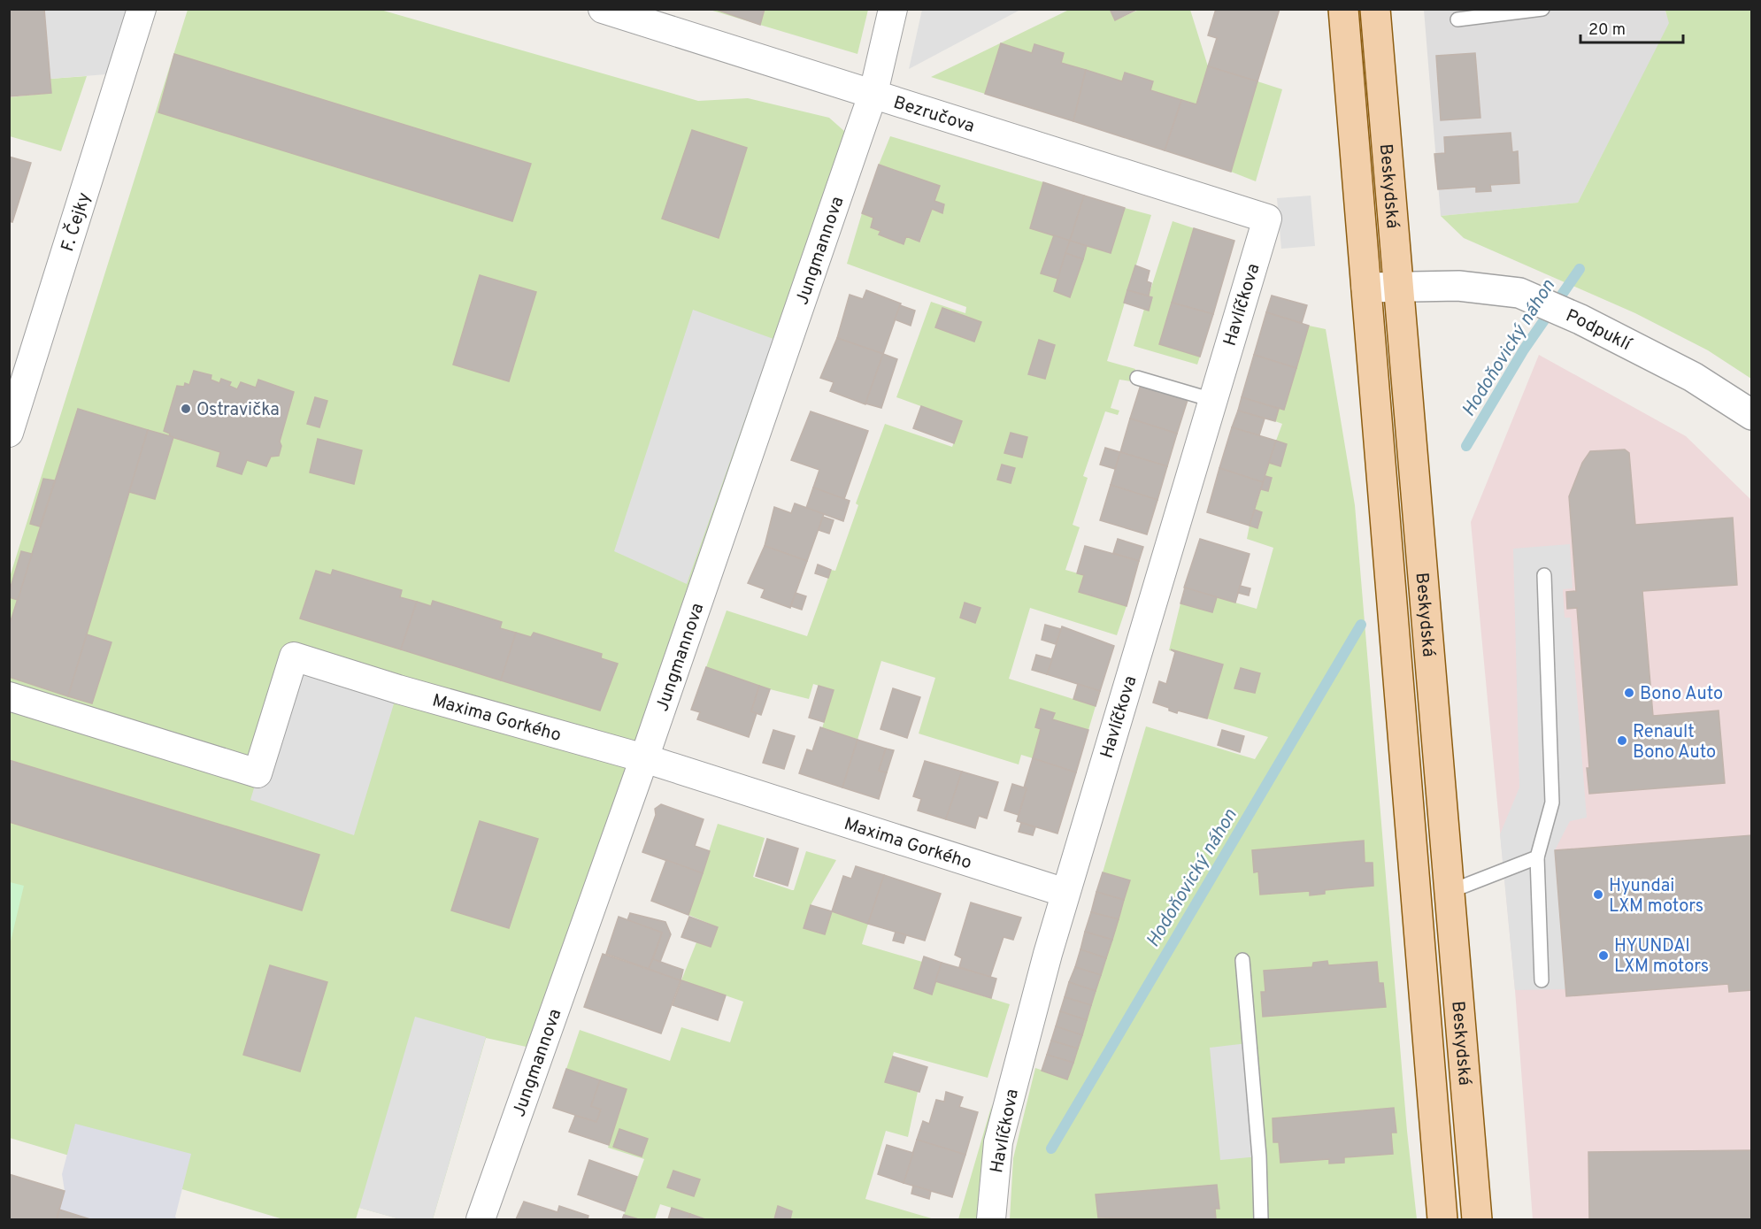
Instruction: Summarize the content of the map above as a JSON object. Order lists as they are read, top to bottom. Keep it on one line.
{"streets":{"main road":["Beskydská"],"street":["Bezručova","F. Čejky","Jungmannova","Havlíčkova","Podpuklí","Maxima Gorkého"]},"crossings":[["Bezručova","Jungmannova"],["Bezručova","Havlíčkova"],["Beskydská","Podpuklí"],["Jungmannova","Maxima Gorkého"],["Havlíčkova","Maxima Gorkého"]],"water":["Hodoňovický náhon"],"places":["Ostravička","Bono Auto","Renault Bono Auto","Hyundai LXM motors","HYUNDAI LXM motors"],"scale_bar":"20 m"}
